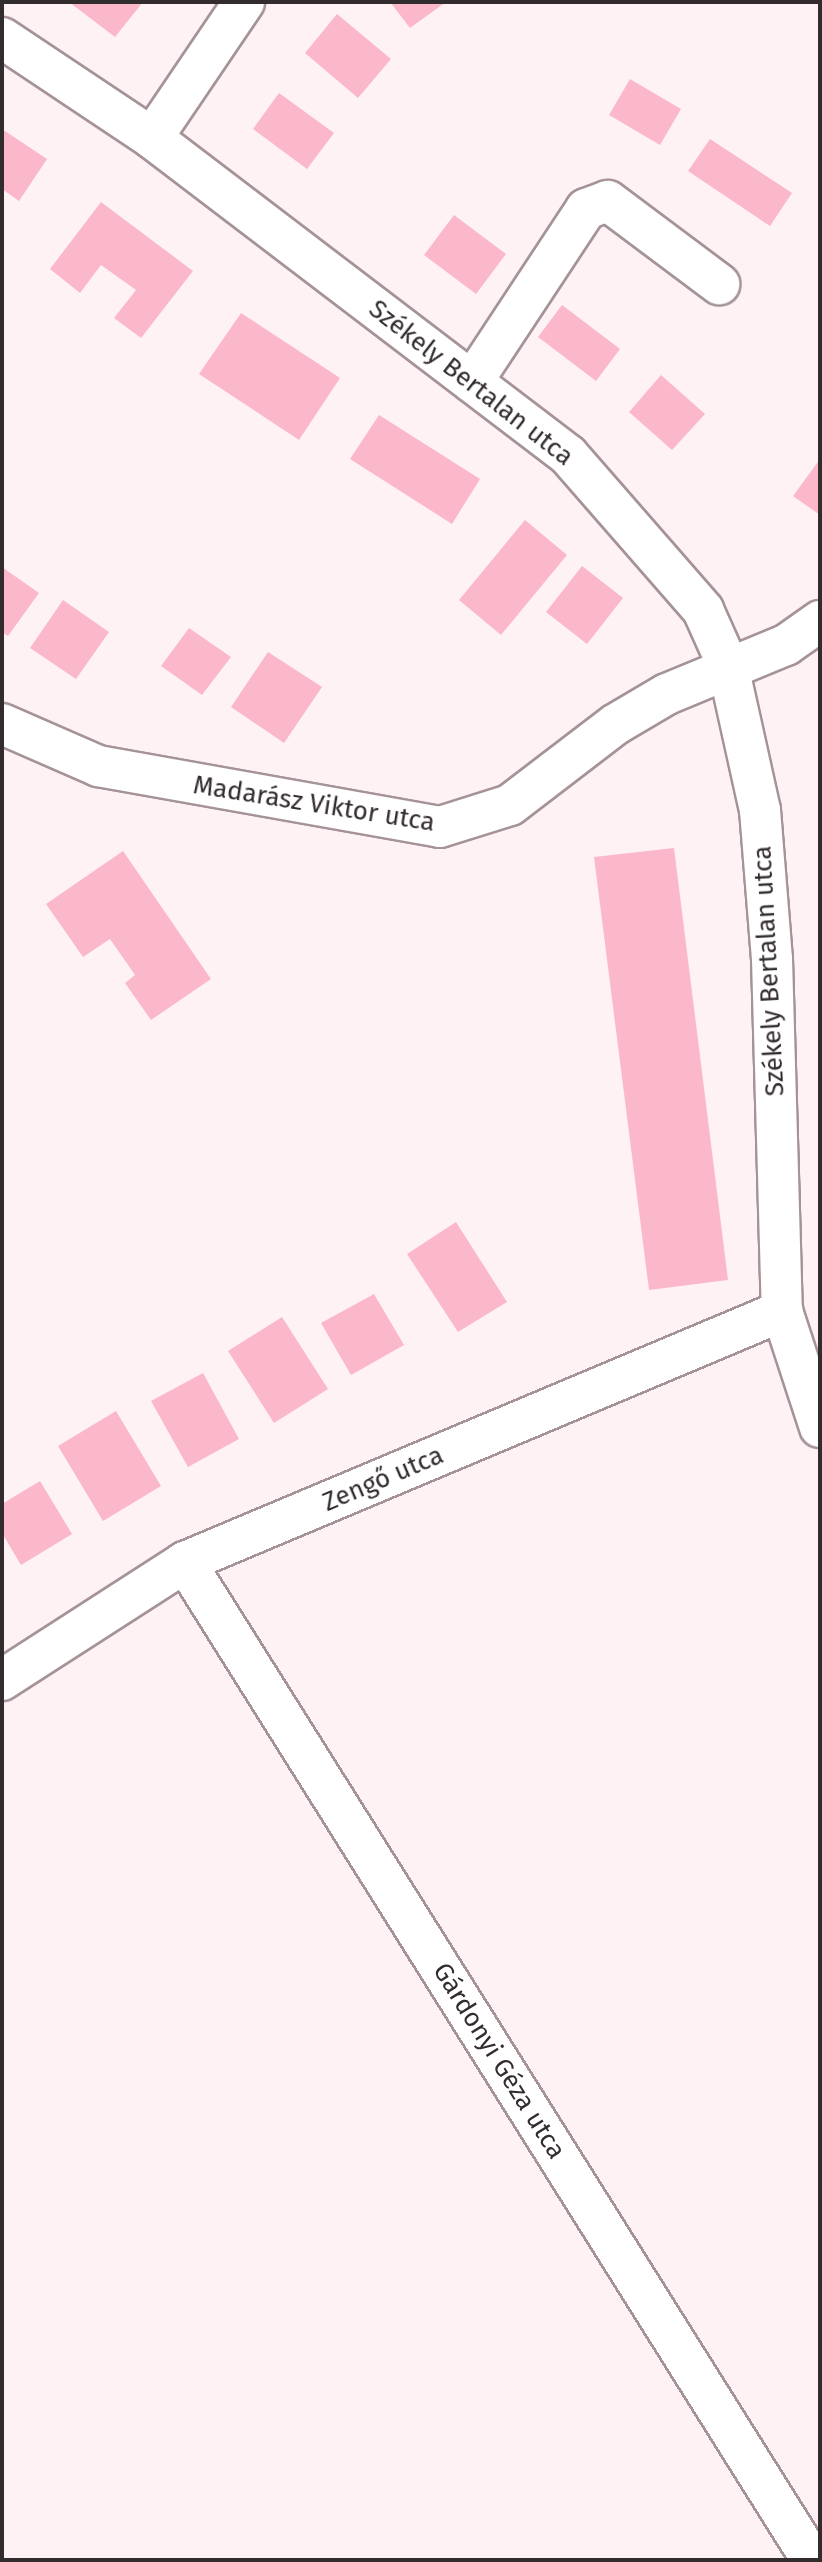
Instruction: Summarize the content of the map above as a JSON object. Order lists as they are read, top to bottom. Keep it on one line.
{"streets":{"street":["Székely Bertalan utca","Madarász Viktor utca","Zengő utca","Gárdonyi Géza utca"]},"crossings":[["Székely Bertalan utca","Madarász Viktor utca"],["Székely Bertalan utca","Zengő utca"],["Zengő utca","Gárdonyi Géza utca"]]}
